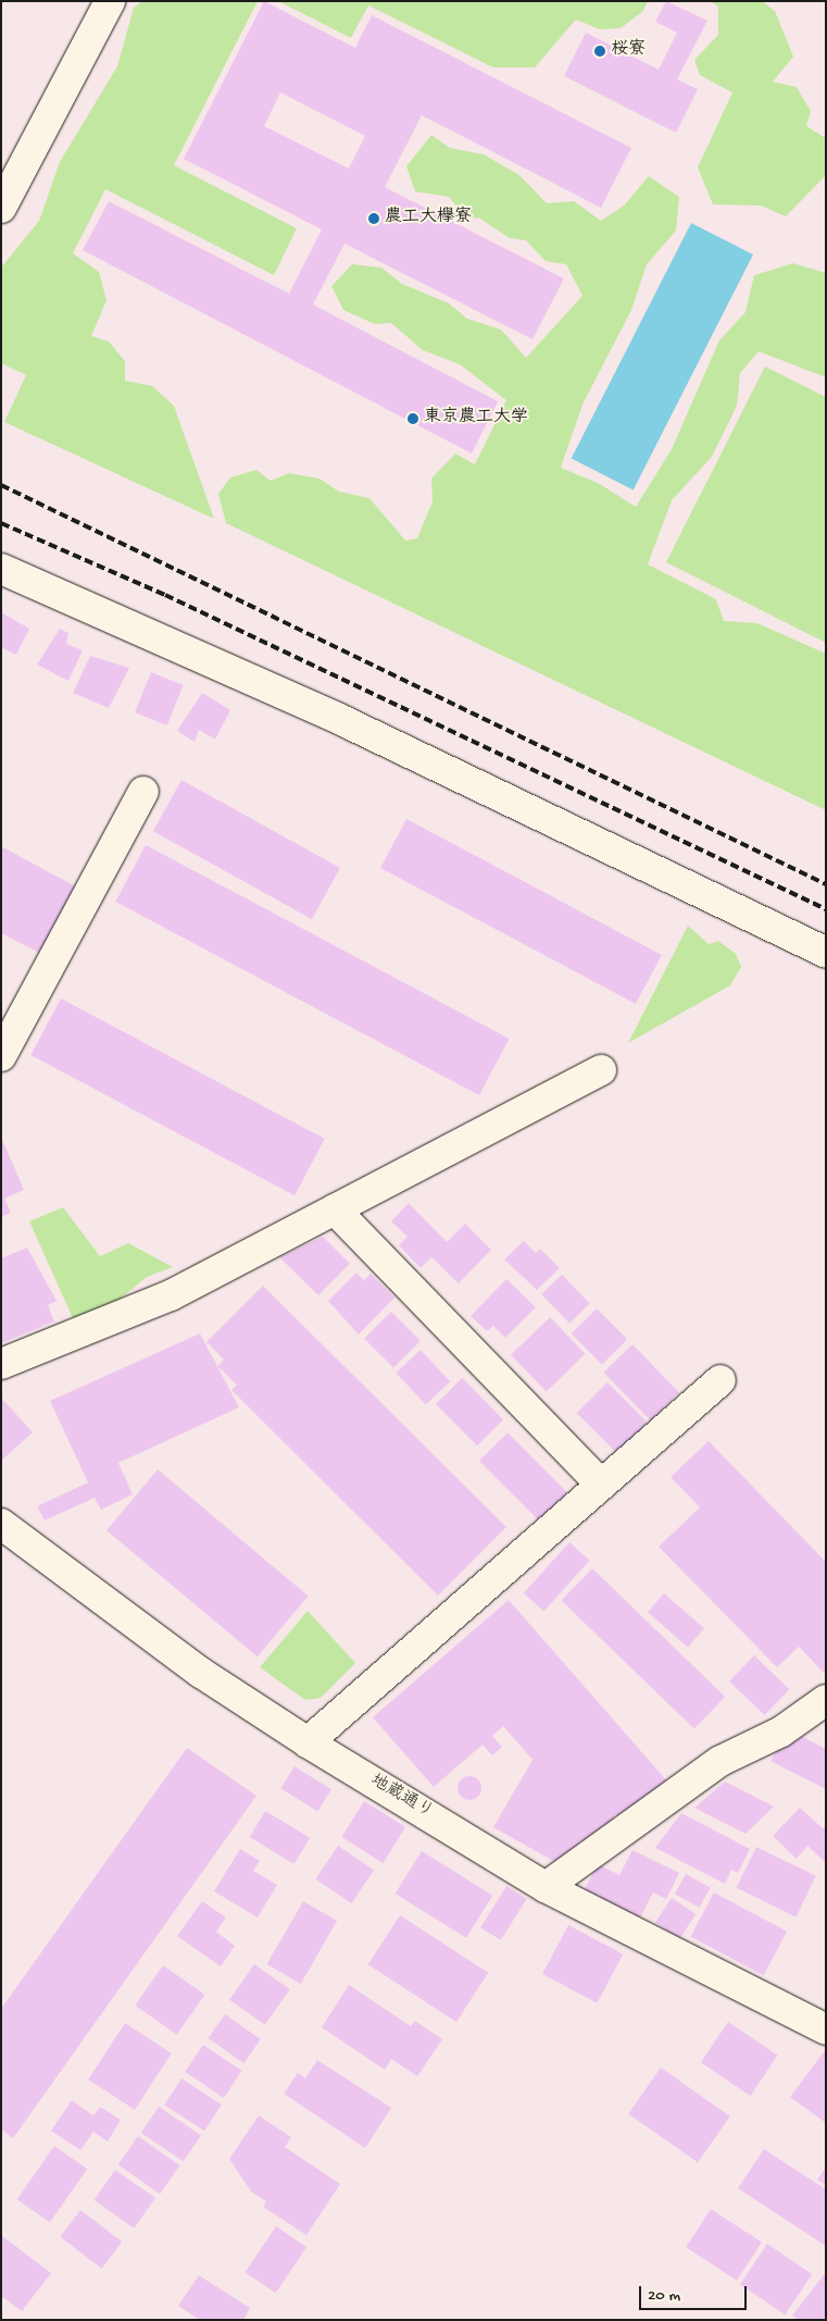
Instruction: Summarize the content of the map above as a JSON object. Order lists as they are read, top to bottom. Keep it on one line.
{"streets":{"street":["地蔵通り"]},"places":["桜寮","農工大欅寮","東京農工大学"],"scale_bar":"20 m"}
